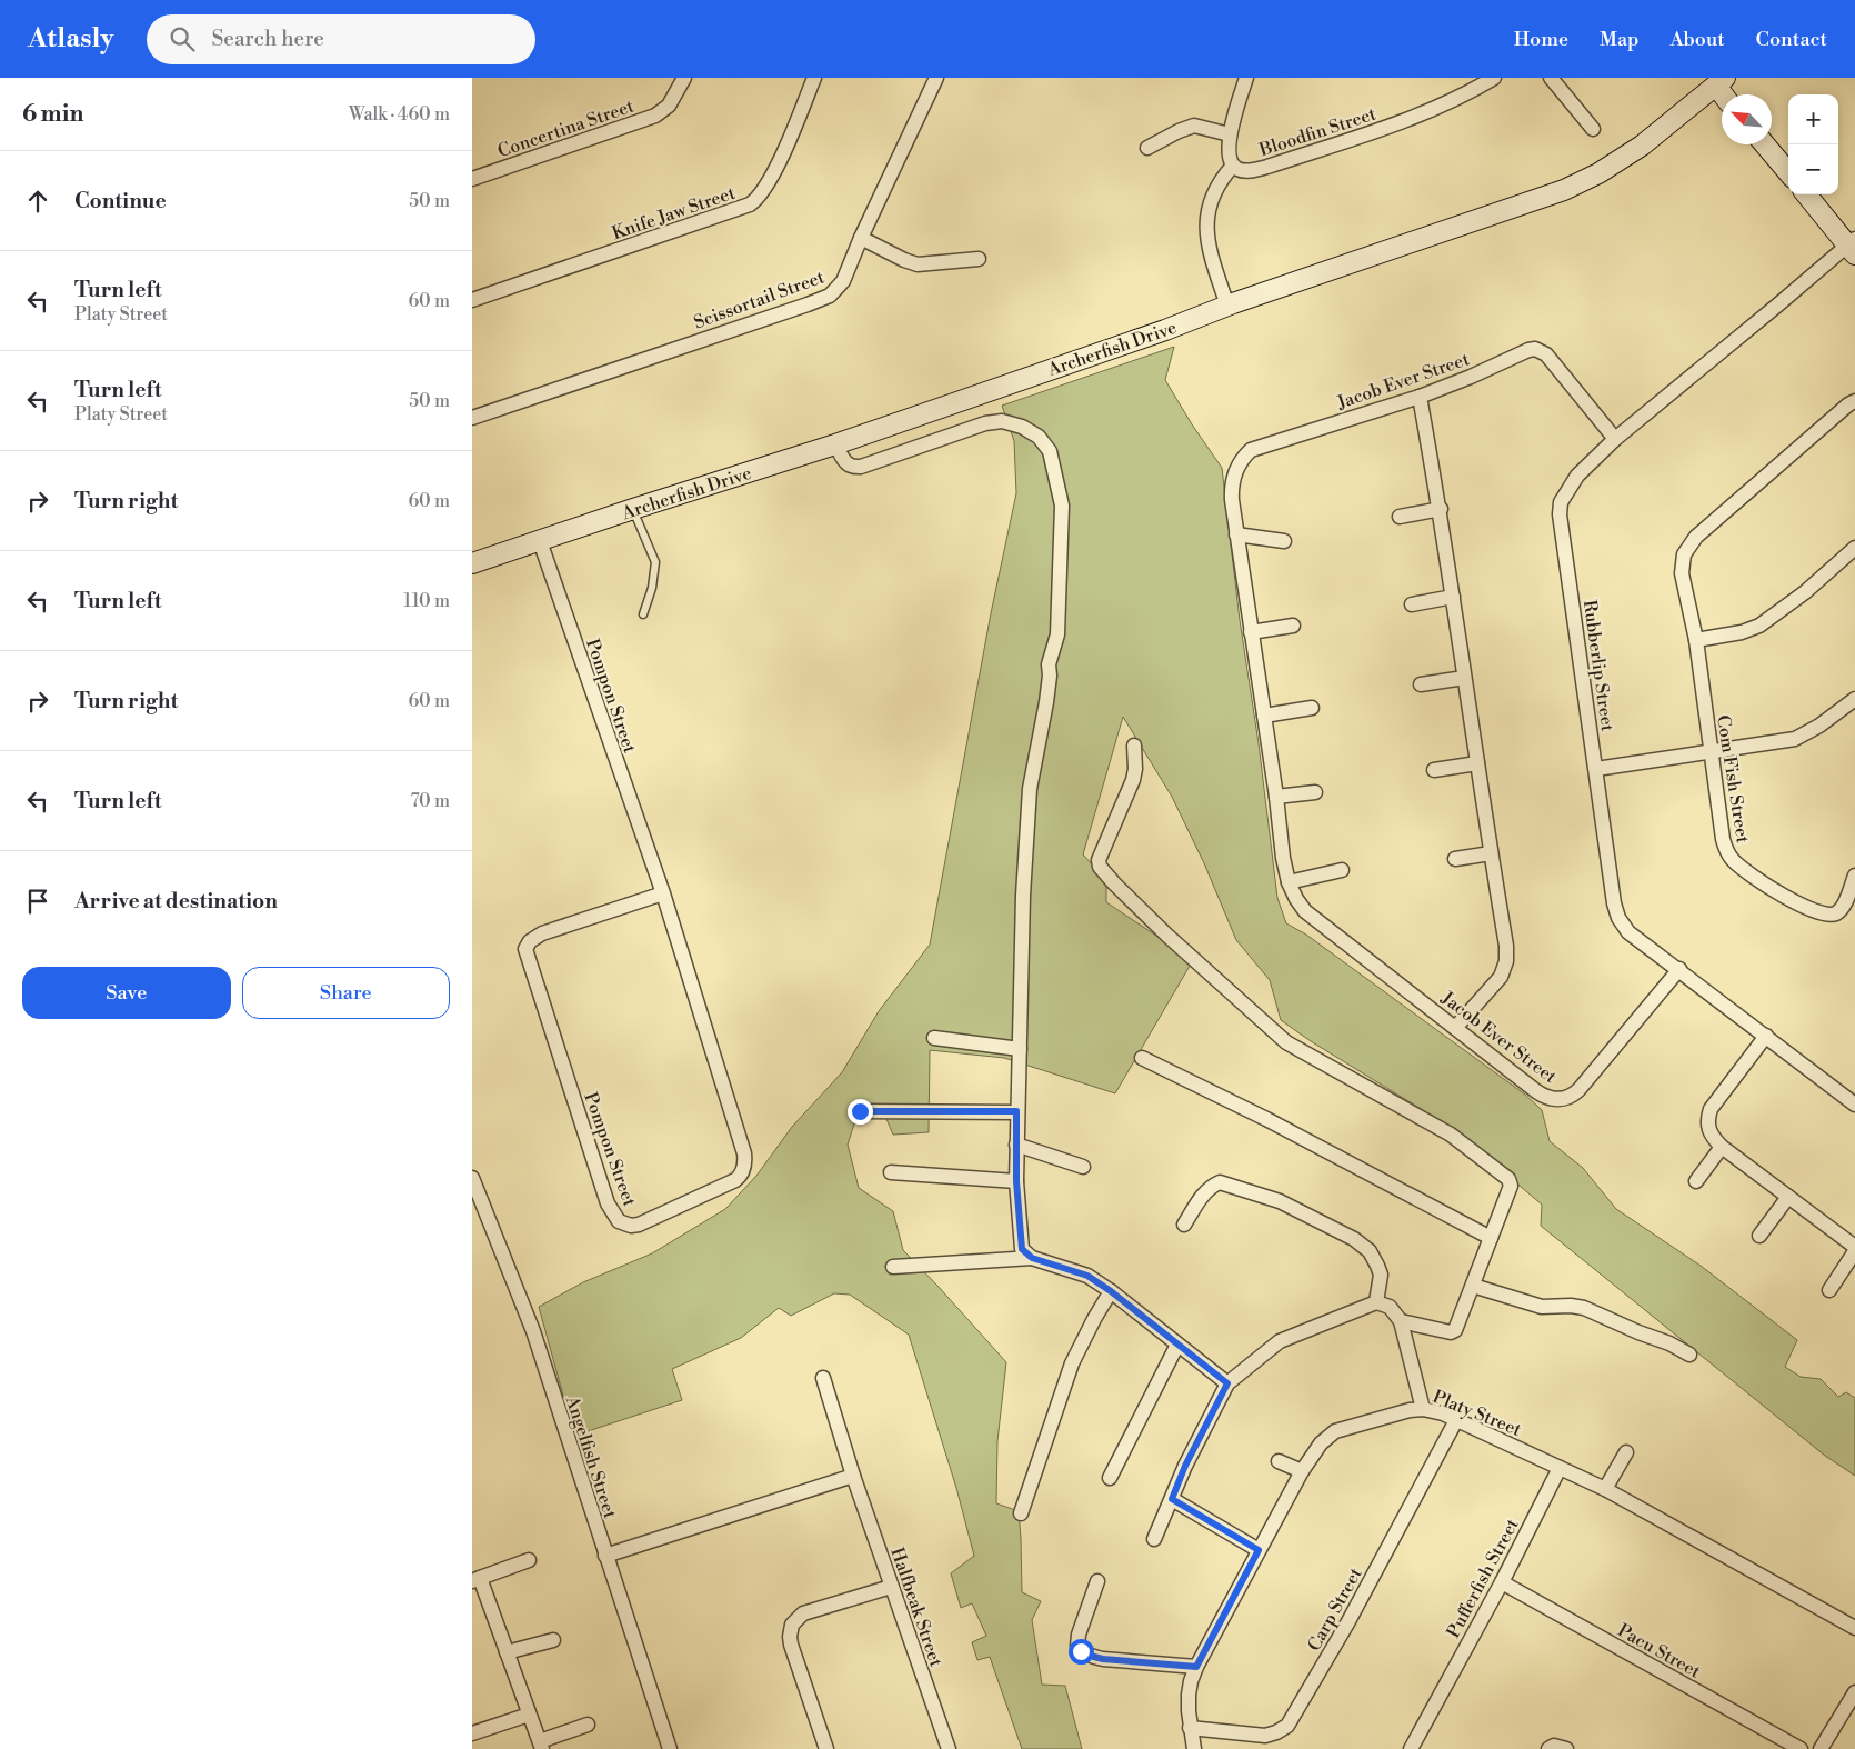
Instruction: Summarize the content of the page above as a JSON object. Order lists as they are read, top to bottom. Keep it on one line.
{"streets":{"street":["Concertina Street","Bloodfin Street","Knife Jaw Street","Scissortail Street","Archerfish Drive","Jacob Ever Street","Rubberlip Street","Pompon Street","Com Fish Street","Platy Street","Angelfish Street","Pufferfish Street","Halfbeak Street","Carp Street","Pacu Street"]},"crossings":[["Archerfish Drive","Pompon Street"],["Jacob Ever Street","Rubberlip Street"],["Platy Street","Pufferfish Street"],["Platy Street","Carp Street"],["Pufferfish Street","Pacu Street"]],"north":"top left","page":{"header":"Atlasly","search":"Search here","nav":["Home","Map","About","Contact"],"heading":["6 min","Walk · 460 m"],"map_buttons":["+","−"],"list":[["Continue","50 m"],["Turn left","Platy Street","60 m"],["Turn left","Platy Street","50 m"],["Turn right","60 m"],["Turn left","110 m"],["Turn right","60 m"],["Turn left","70 m"],"Arrive at destination"],"buttons":["Save","Share"]}}
